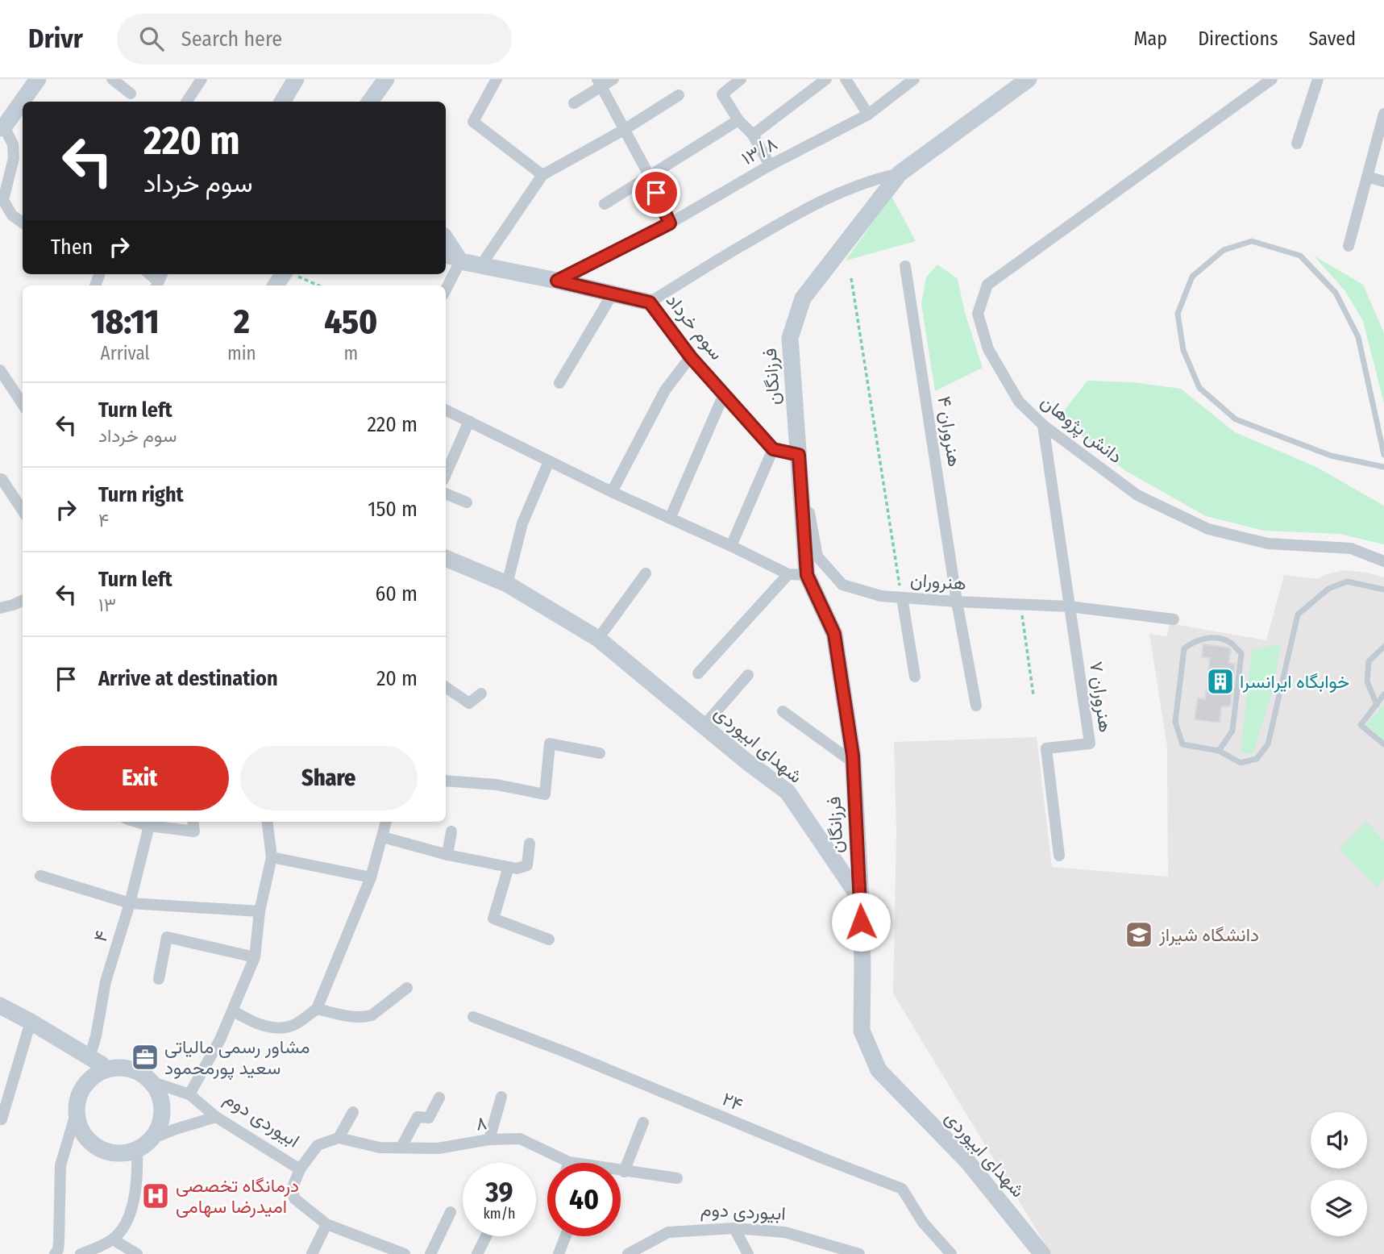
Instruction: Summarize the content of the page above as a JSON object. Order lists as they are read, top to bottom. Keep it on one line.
{"streets":{"street":["۱۳/۸","سوم خرداد","فرزانگان","دانش پژوهان","هنروران ۴","هنروران","هنروران ۷","شهدای ابیوردی","۴","۲۴","ابیوردی دوم","۸"]},"crossings":[["فرزانگان","هنروران"],["فرزانگان","شهدای ابیوردی"],["هنروران ۴","هنروران"],["هنروران","هنروران ۷"],["۴","ابیوردی دوم"]],"places":{"building":["خوابگاه ایرانسرا"],"school or university":["دانشگاه شیراز"],"office":["مشاور رسمی مالیاتی سعید پورمحمود"],"hospital":["درمانگاه تخصصی امیدرضا سهامی"]},"page":{"header":"Drivr","search":"Search here","nav":["Map","Directions","Saved"],"turn":["220 m","سوم خرداد"],"then":"Then","eta":["18:11","Arrival","2","min","450","m"],"list":[{"name":"Turn left","note":"سوم خرداد","value":"220 m"},{"name":"Turn right","note":"۴","value":"150 m"},{"name":"Turn left","note":"۱۳","value":"60 m"},{"name":"Arrive at destination","value":"20 m"}],"buttons":["Exit","Share"],"speed":"39 km/h","limit":"40"}}
